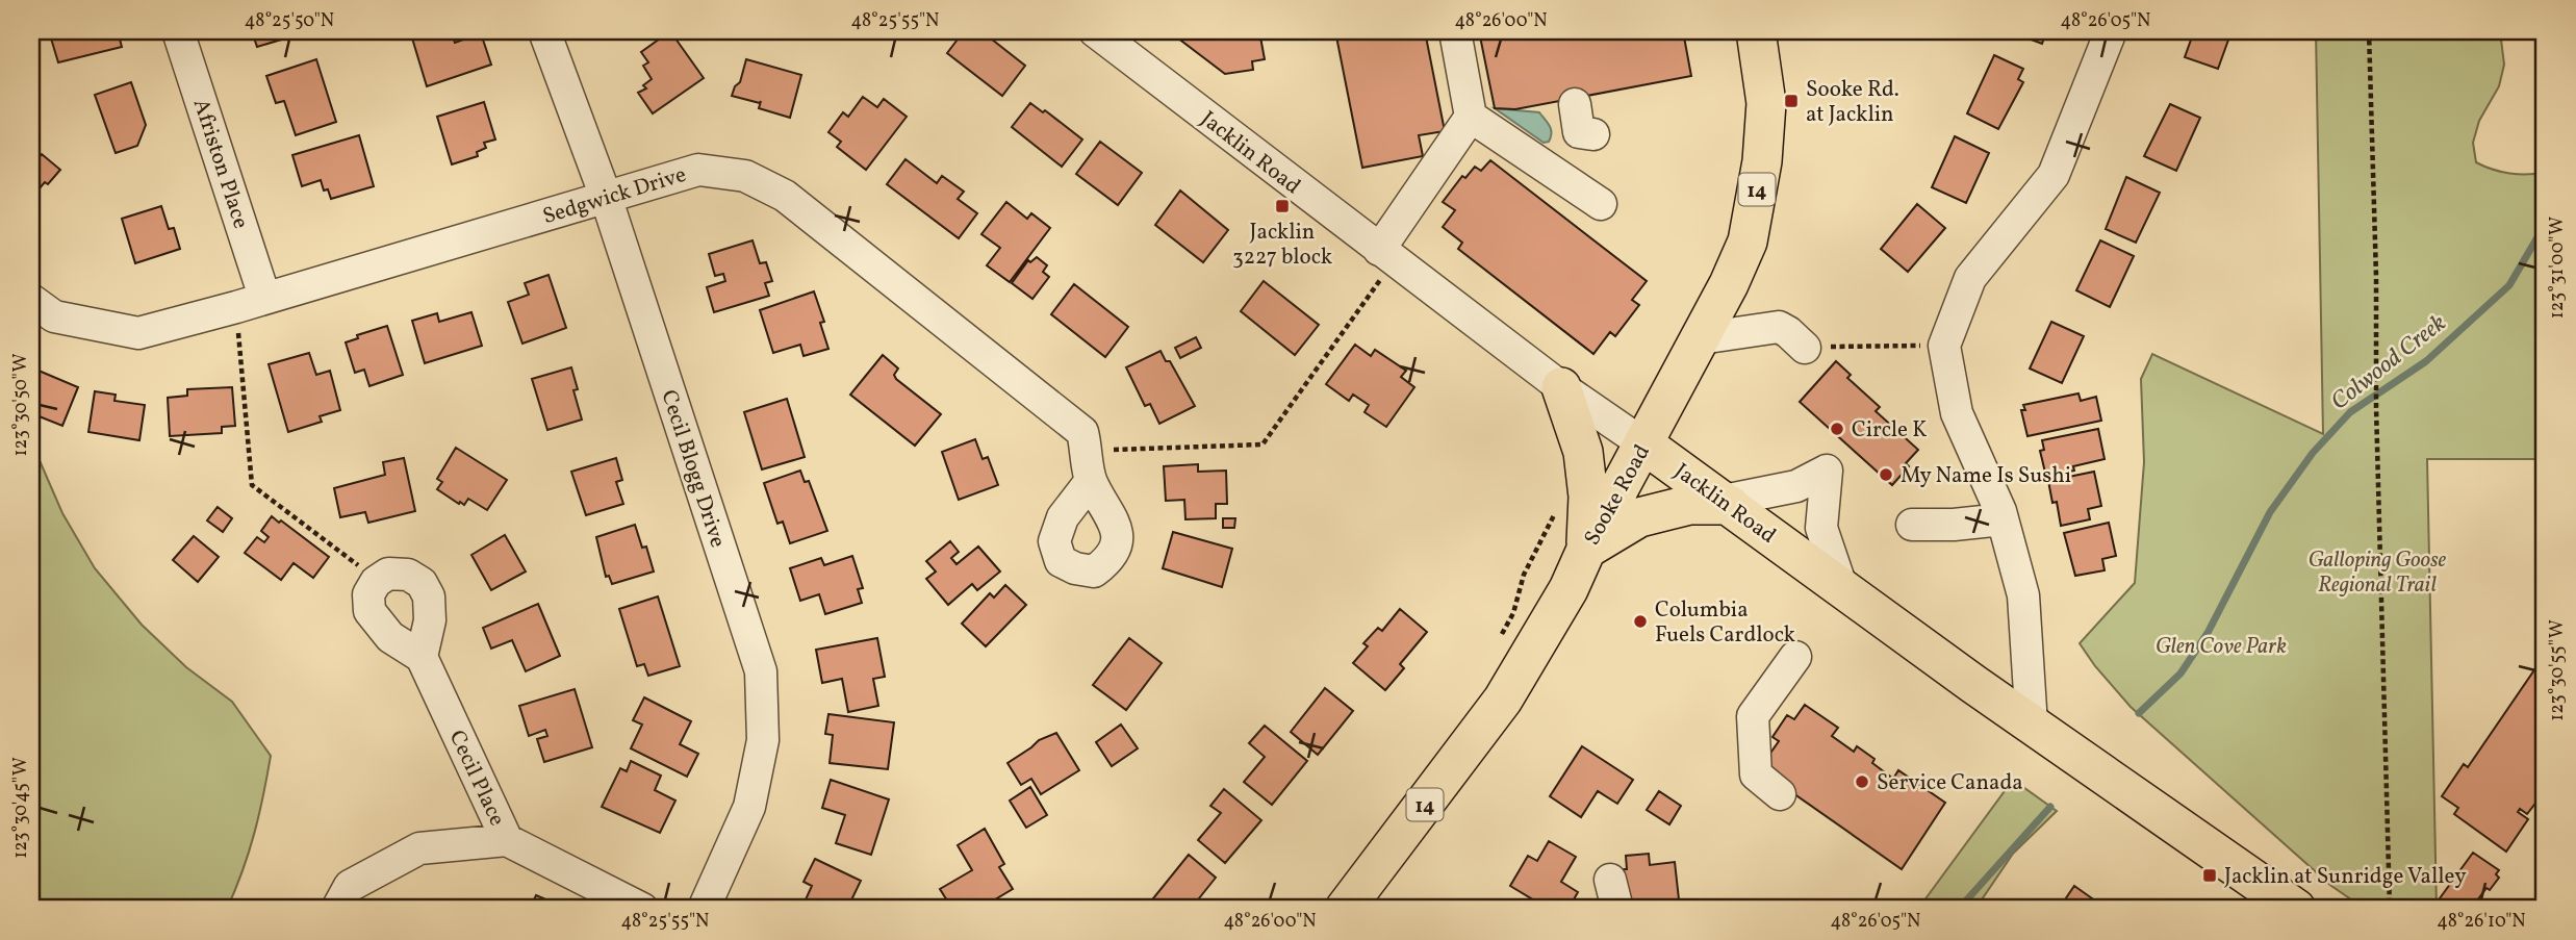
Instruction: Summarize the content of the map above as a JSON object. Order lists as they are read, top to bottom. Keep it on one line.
{"streets":{"main road":["Jacklin Road","14","Sooke Road"],"street":["Afriston Place","Sedgwick Drive","Cecil Blogg Drive","Cecil Place"]},"crossings":[["Jacklin Road","Sooke Road"],["Afriston Place","Sedgwick Drive"],["Sedgwick Drive","Cecil Blogg Drive"]],"water":["Colwood Creek"],"parks":["Galloping Goose Regional Trail","Glen Cove Park"],"places":{"transit":["Sooke Rd. at Jacklin","Jacklin 3227 block","Jacklin at Sunridge Valley"],"other":["Circle K","My Name Is Sushi","Columbia Fuels Cardlock","Service Canada"]},"coordinates":["48°25'50\"N","48°25'55\"N","48°26'00\"N","48°26'05\"N","123°31'00\"W","123°30'50\"W","123°30'55\"W","123°30'45\"W","48°26'10\"N"]}
